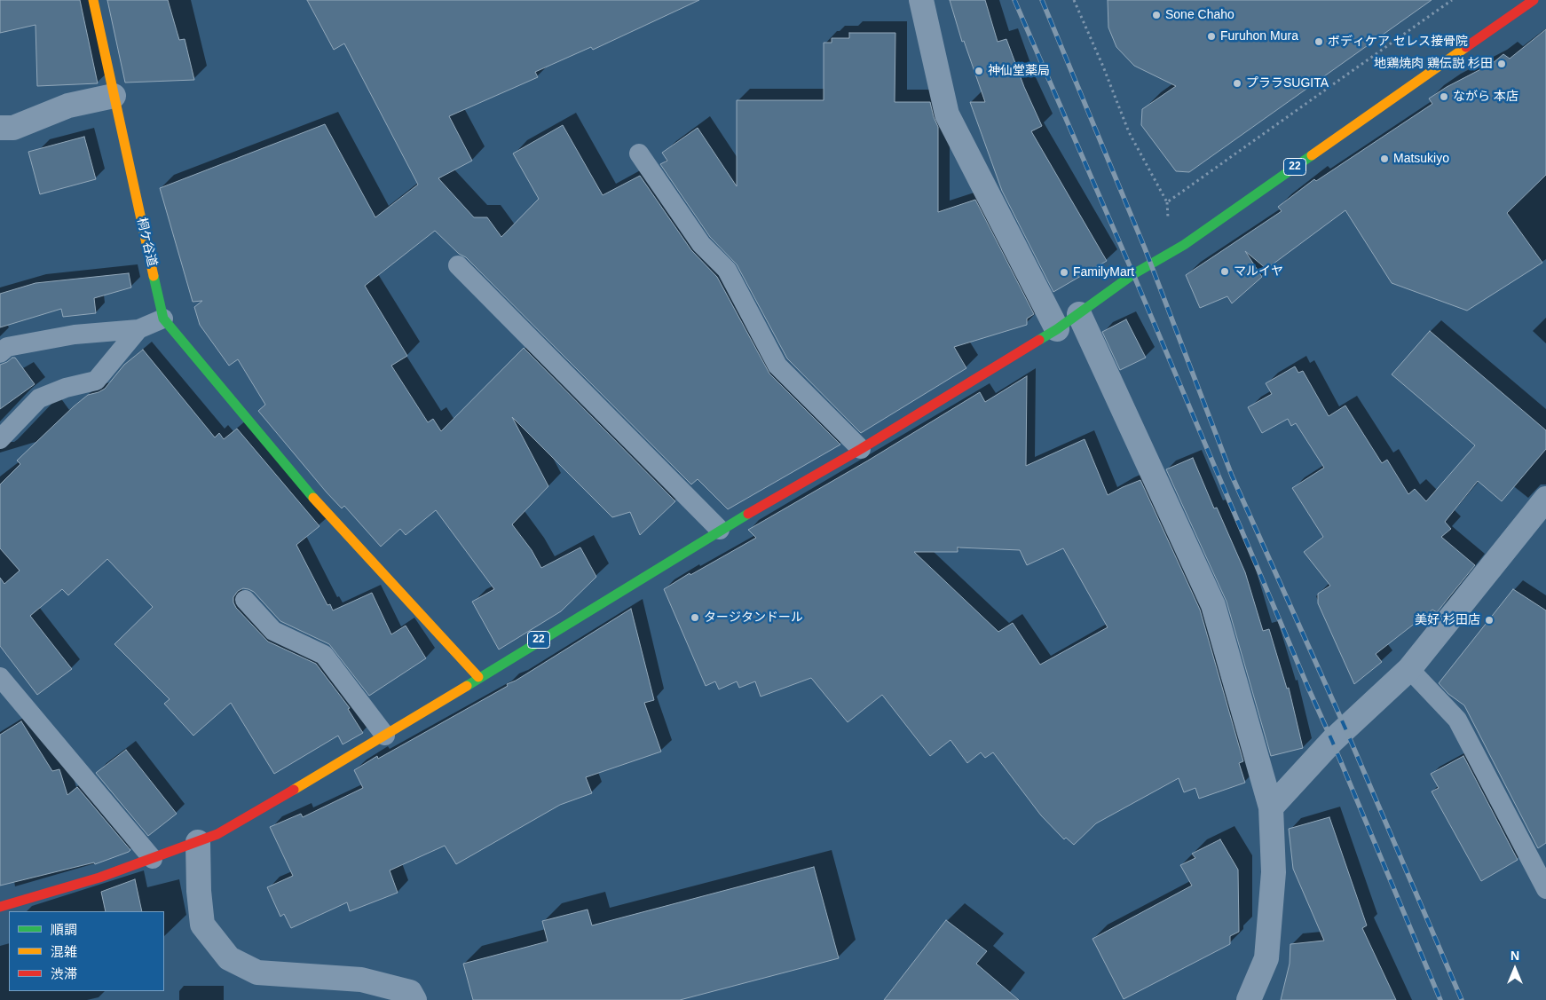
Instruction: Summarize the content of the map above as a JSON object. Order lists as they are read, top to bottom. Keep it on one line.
{"streets":{"main road":["22","桐ケ谷道"]},"places":["Sone Chaho","Furuhon Mura","ボディケア セレス接骨院","地鶏焼肉 鶏伝説 杉田","神仙堂薬局","プララSUGITA","ながら 本店","Matsukiyo","マルイヤ","FamilyMart","タージタンドール","美好 杉田店"],"legend":["順調","混雑","渋滞"],"north":"top"}
